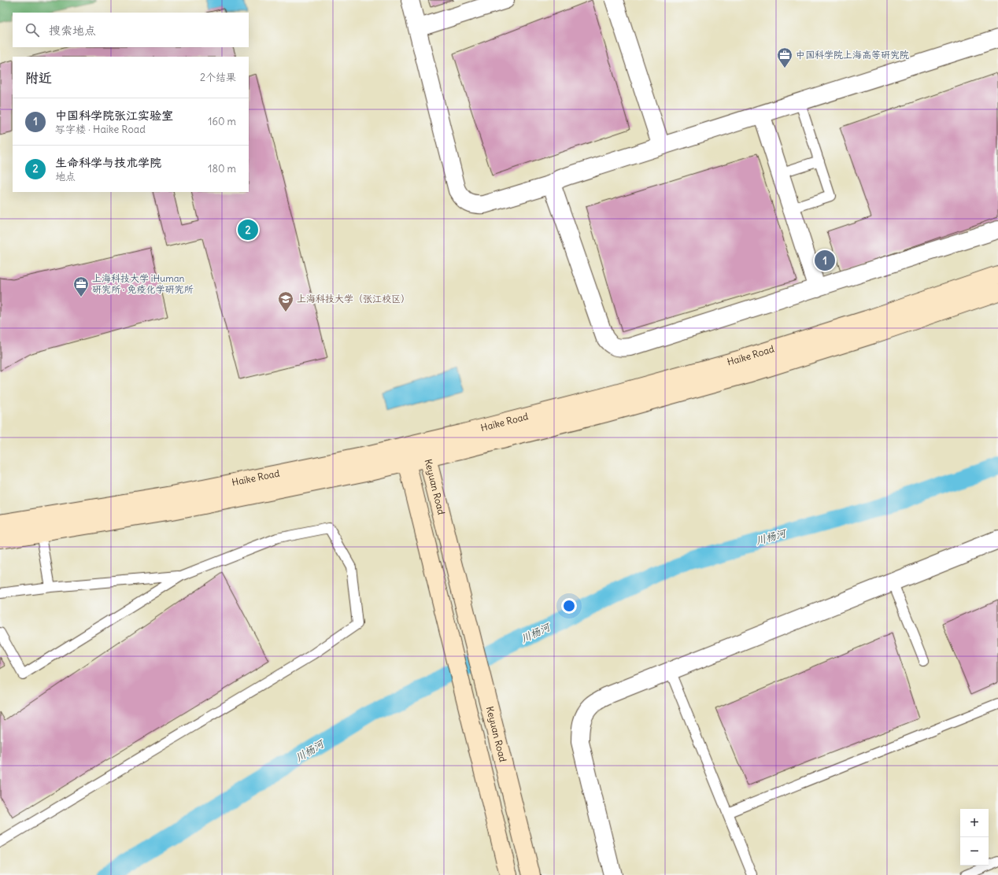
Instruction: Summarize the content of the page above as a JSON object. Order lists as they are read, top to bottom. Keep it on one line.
{"streets":{"street":["Haike Road","Keyuan Road"]},"crossings":[["Haike Road","Keyuan Road"]],"water":["川杨河"],"places":{"office":["中国科学院上海高等研究院","上海科技大学 iHuman 研究所 · 免疫化学研究所"],"school or university":["上海科技大学（张江校区）"]},"page":{"search":"搜索地点","heading":["附近","2个结果"],"list":[{"mark":"1","name":"中国科学院张江实验室","note":"写字楼 · Haike Road","value":"160 m"},{"mark":"2","name":"生命科学与技术学院","note":"地点","value":"180 m"}],"pins":["2","1"],"map_buttons":["+","−"]}}
